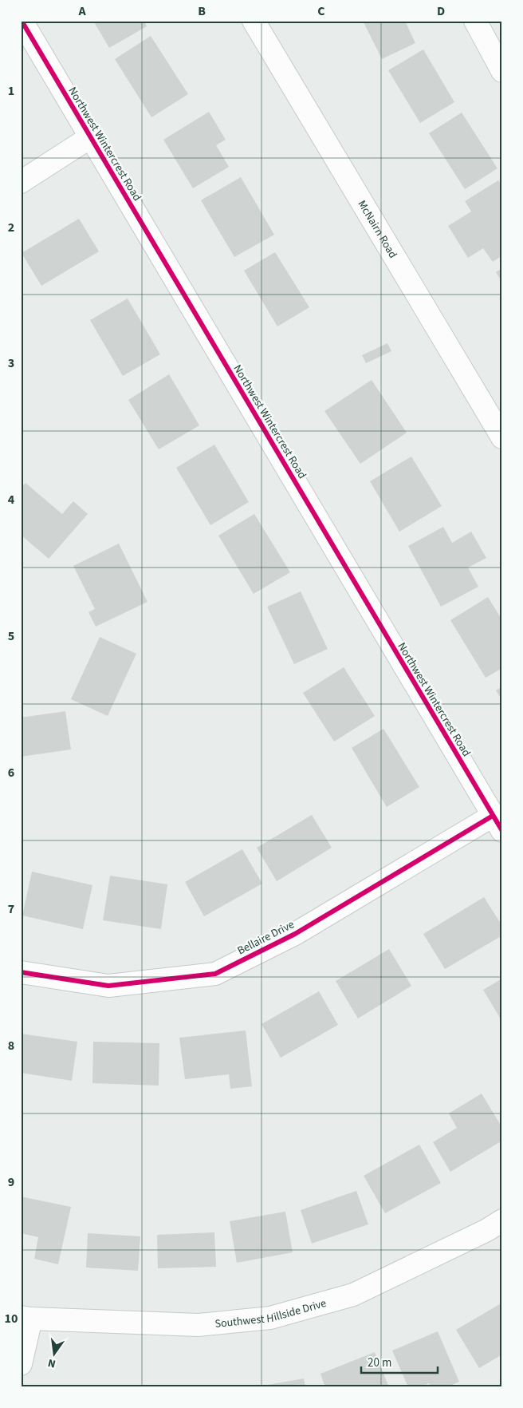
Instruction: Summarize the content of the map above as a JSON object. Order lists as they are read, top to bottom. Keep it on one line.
{"streets":{"street":["Northwest Wintercrest Road","McNairn Road","Bellaire Drive","Southwest Hillside Drive"]},"crossings":[["Northwest Wintercrest Road","Bellaire Drive"]],"scale_bar":"20 m","north":"bottom","grid":{"columns":["A","B","C","D"],"rows":["1","2","3","4","5","6","7","8","9","10"]}}
